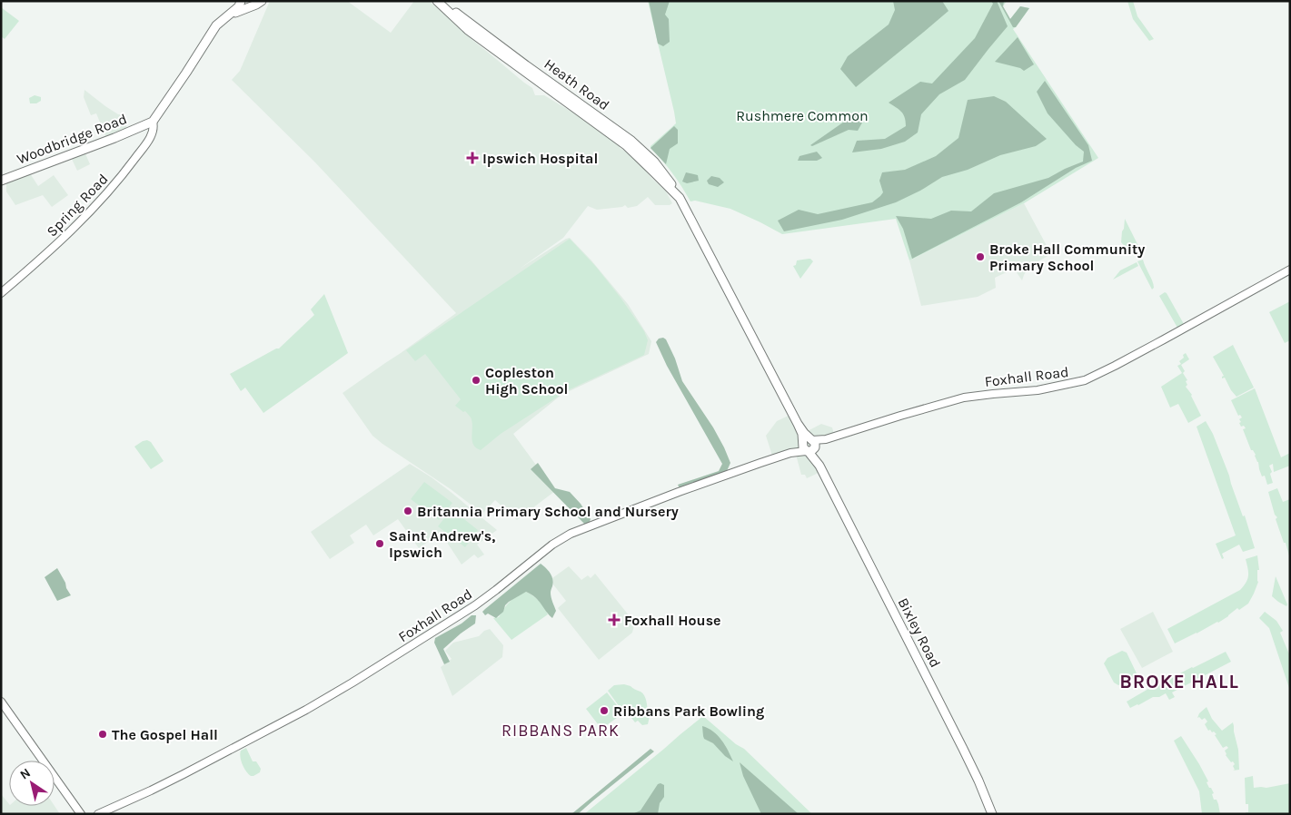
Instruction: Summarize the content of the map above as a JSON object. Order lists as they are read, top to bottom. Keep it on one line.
{"streets":{"main road":["Heath Road","Woodbridge Road","Bixley Road"],"street":["Spring Road","Foxhall Road"]},"crossings":[["Heath Road","Foxhall Road"],["Heath Road","Bixley Road"],["Woodbridge Road","Spring Road"],["Foxhall Road","Bixley Road"]],"districts":["BROKE HALL","RIBBANS PARK"],"parks":["Rushmere Common"],"places":{"health":["Ipswich Hospital","Foxhall House"],"other":["Broke Hall Community Primary School","Copleston High School","Britannia Primary School and Nursery","Saint Andrew's, Ipswich","Ribbans Park Bowling","The Gospel Hall"]},"north":"top left"}
